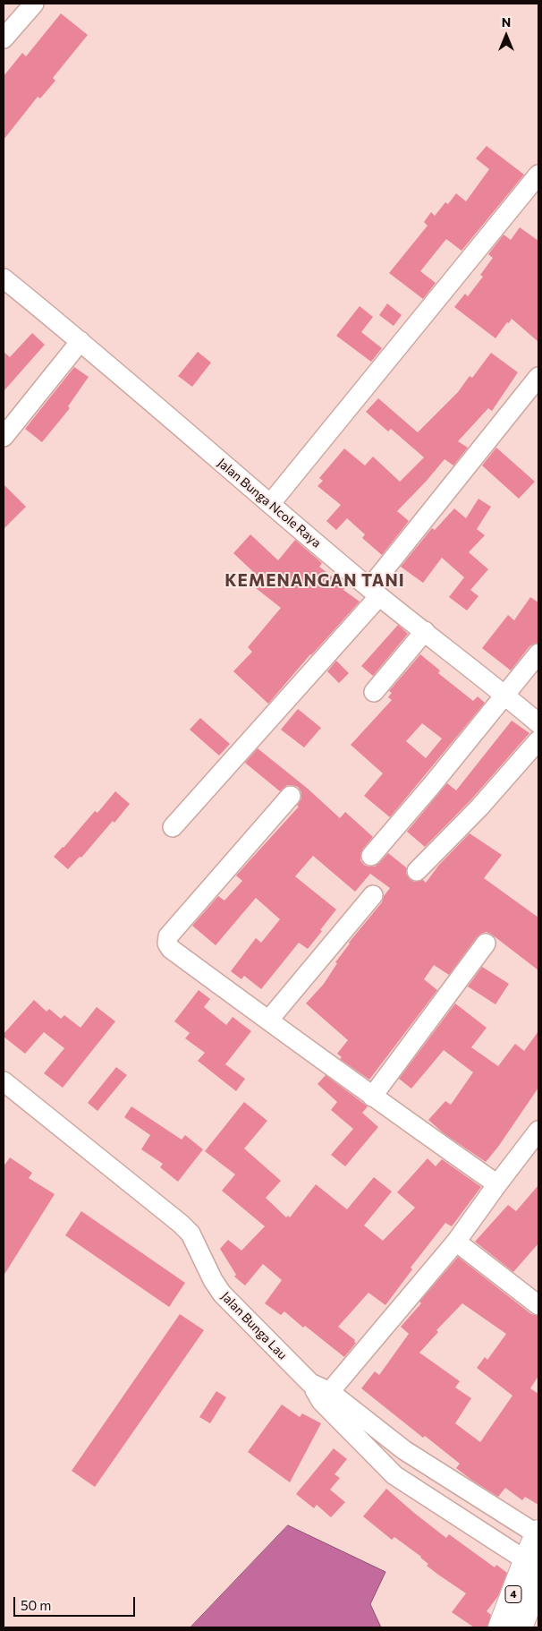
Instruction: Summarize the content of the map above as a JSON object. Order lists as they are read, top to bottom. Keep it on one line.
{"streets":{"highway":["4"],"street":["Jalan Bunga Ncole Raya","Jalan Bunga Lau"]},"districts":["KEMENANGAN TANI"],"scale_bar":"50 m","north":"top"}
